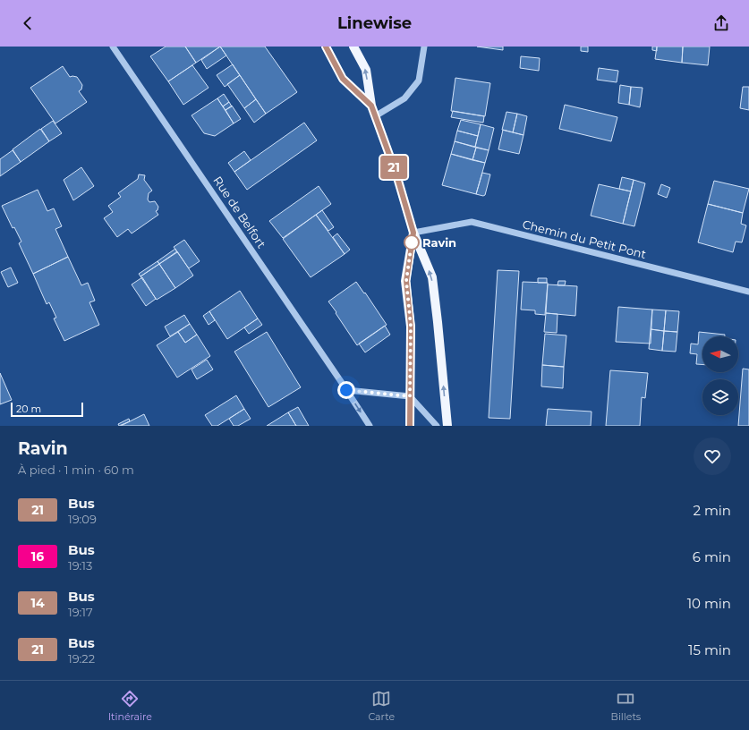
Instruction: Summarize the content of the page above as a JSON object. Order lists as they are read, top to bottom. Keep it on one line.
{"streets":{"street":["Rue de Belfort","Chemin du Petit Pont"]},"places":["Ravin"],"lines":["bus line 21"],"scale_bar":"20 m","north":"left","page":{"header":"Linewise","on_map":"21","scale":"20 m","heading":["Ravin","À pied · 1 min · 60 m"],"list":[{"mark":"21","name":"Bus","note":"19:09","value":"2 min"},{"mark":"16","name":"Bus","note":"19:13","value":"6 min"},{"mark":"14","name":"Bus","note":"19:17","value":"10 min"},{"mark":"21","name":"Bus","note":"19:22","value":"15 min"}],"tabs":["Itinéraire","Carte","Billets"]}}
